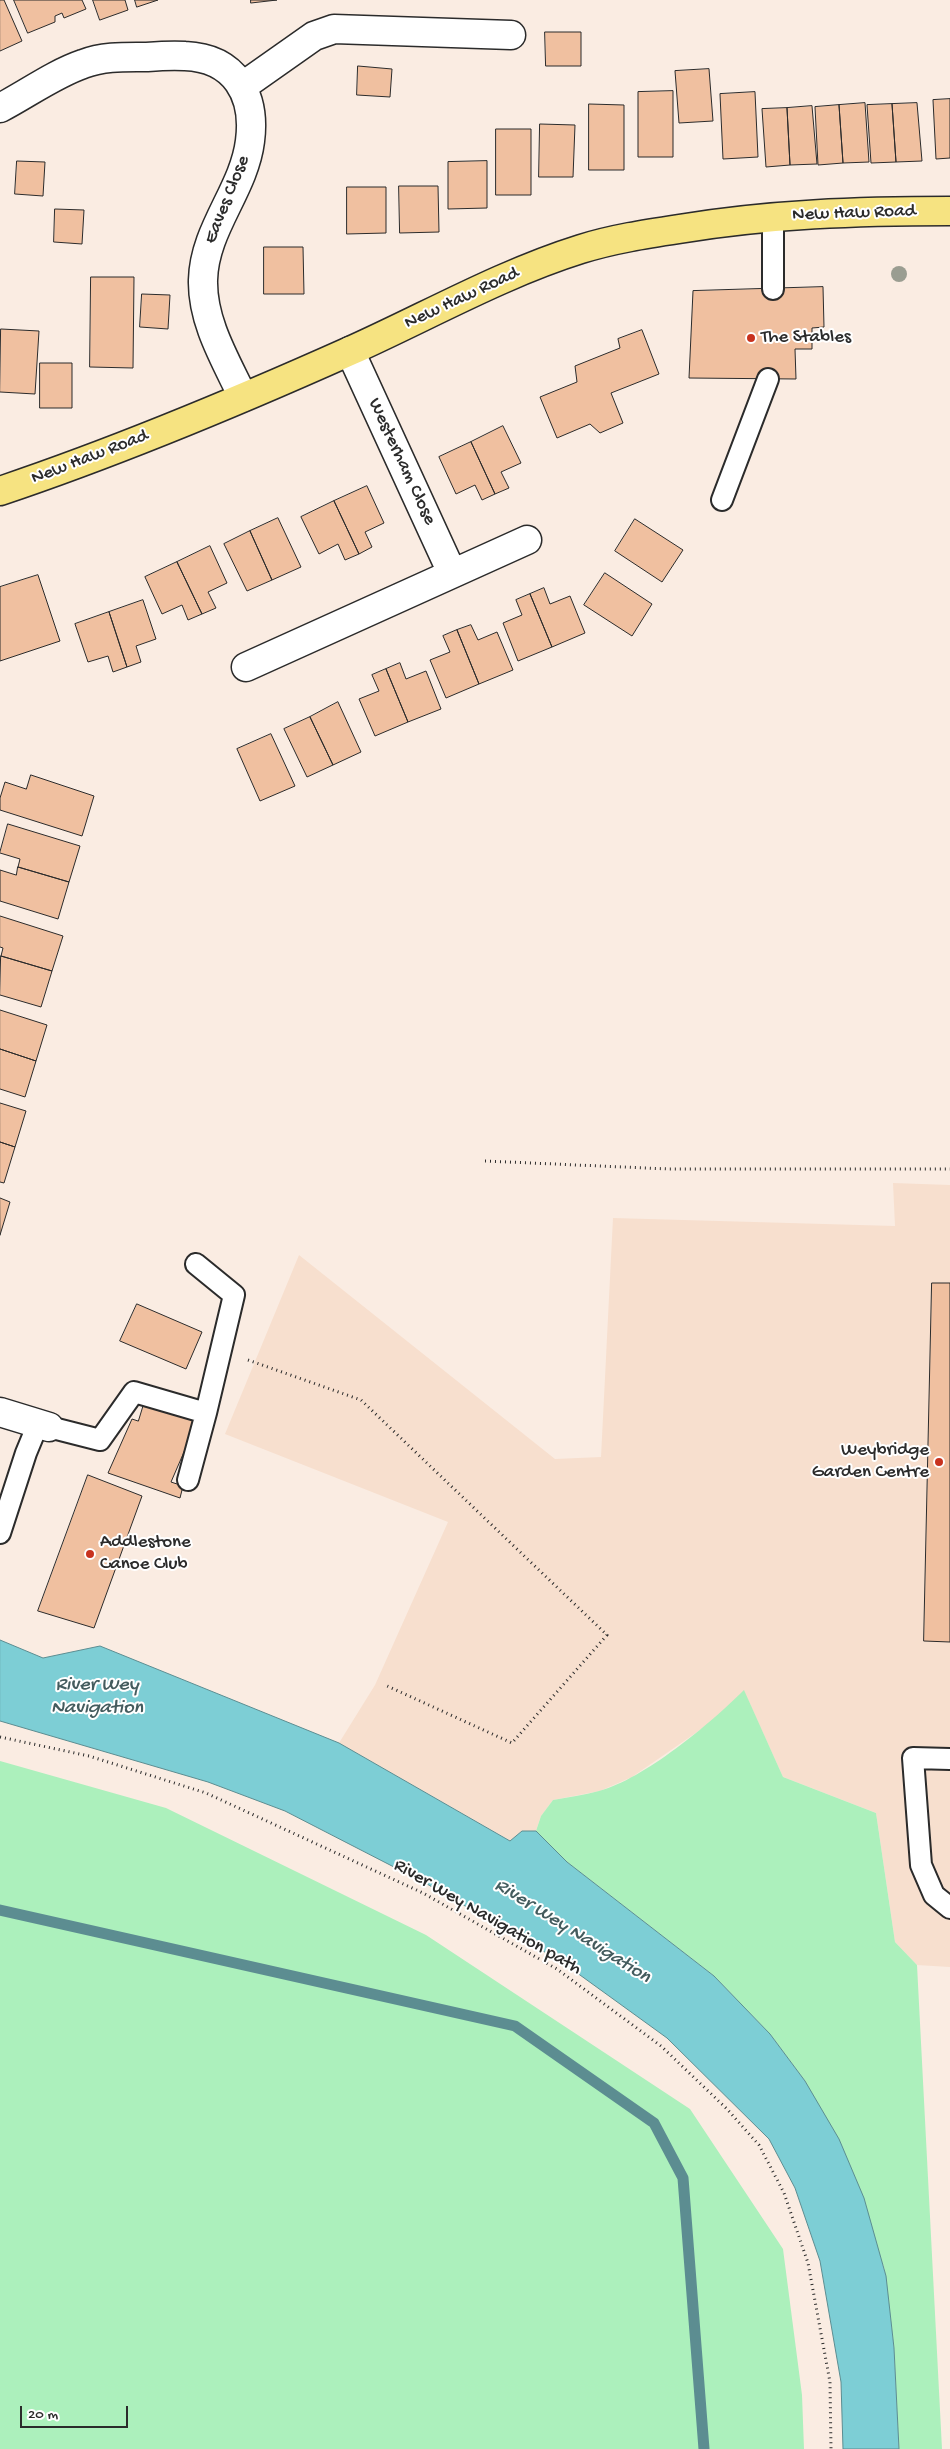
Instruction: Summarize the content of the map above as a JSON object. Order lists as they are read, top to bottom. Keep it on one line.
{"streets":{"main road":["New Haw Road"],"street":["Eaves Close","Westerham Close"],"path":["River Wey Navigation path"]},"crossings":[["Eaves Close","New Haw Road"],["New Haw Road","Westerham Close"]],"water":["River Wey Navigation"],"places":["The Stables","Weybridge Garden Centre","Addlestone Canoe Club"],"scale_bar":"20 m"}
